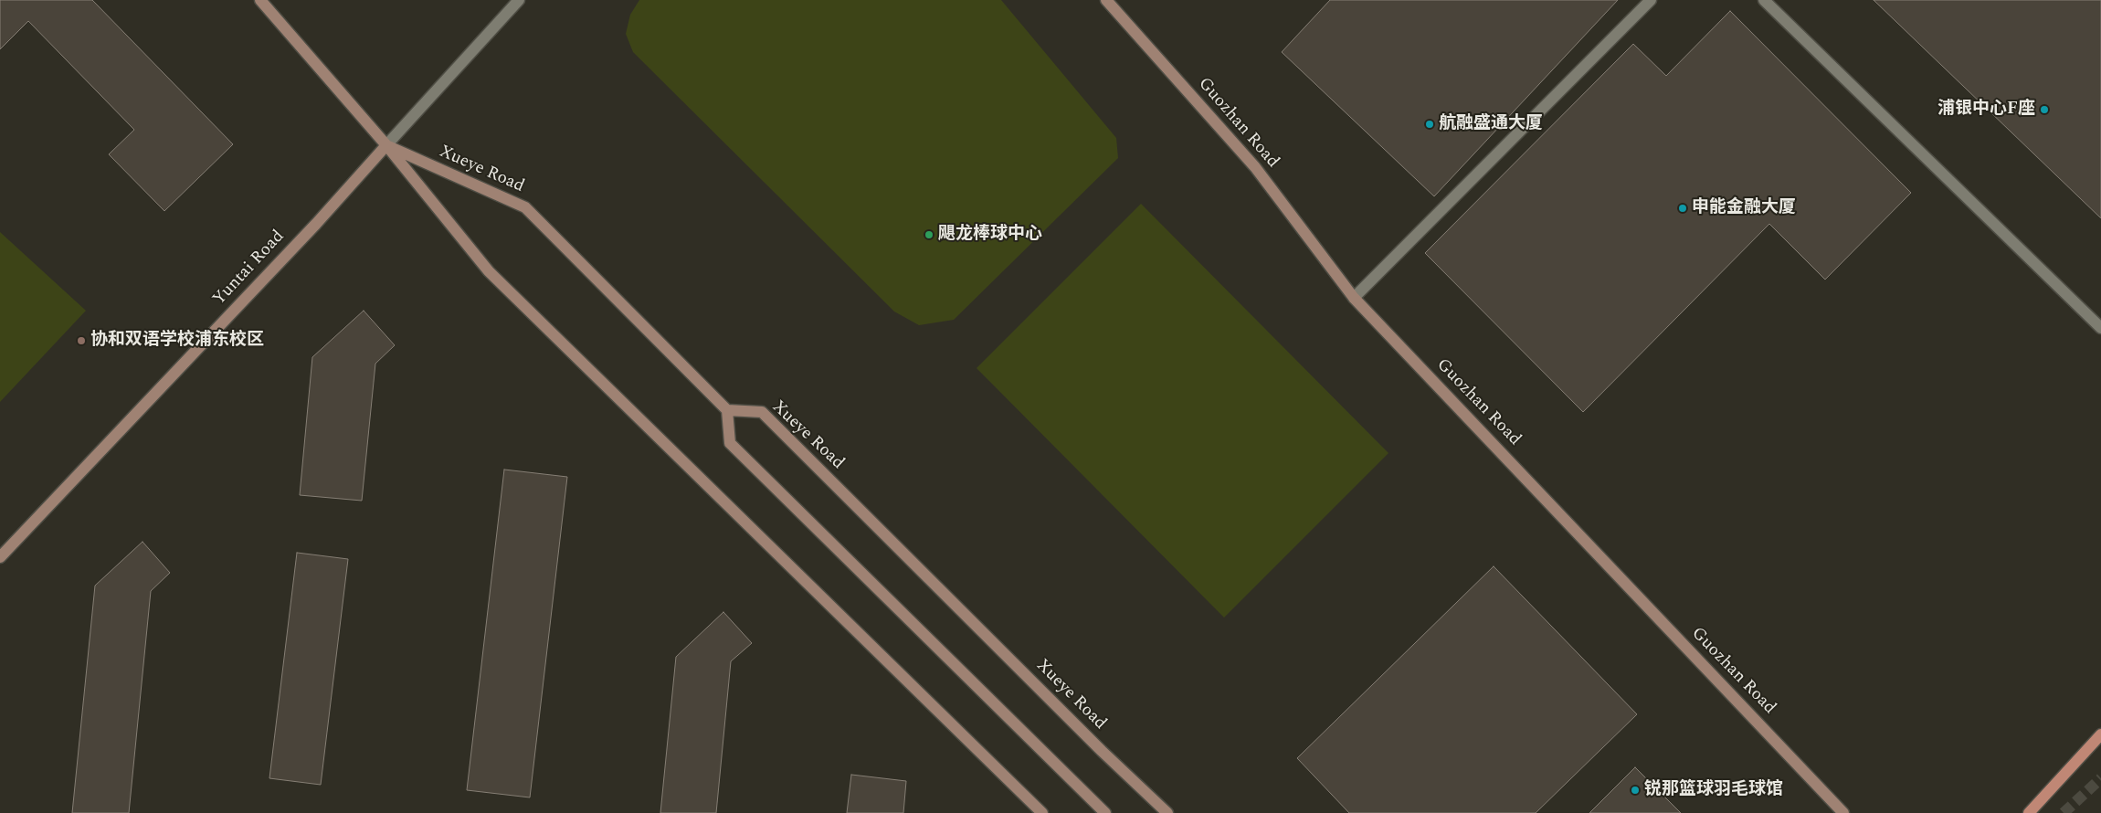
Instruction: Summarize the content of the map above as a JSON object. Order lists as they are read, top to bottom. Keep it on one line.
{"streets":{"street":["Guozhan Road","Xueye Road","Yuntai Road"]},"crossings":[["Xueye Road","Yuntai Road"]],"places":["浦银中心F座","航融盛通大厦","申能金融大厦","飓龙棒球中心","协和双语学校浦东校区","锐那篮球羽毛球馆"]}
